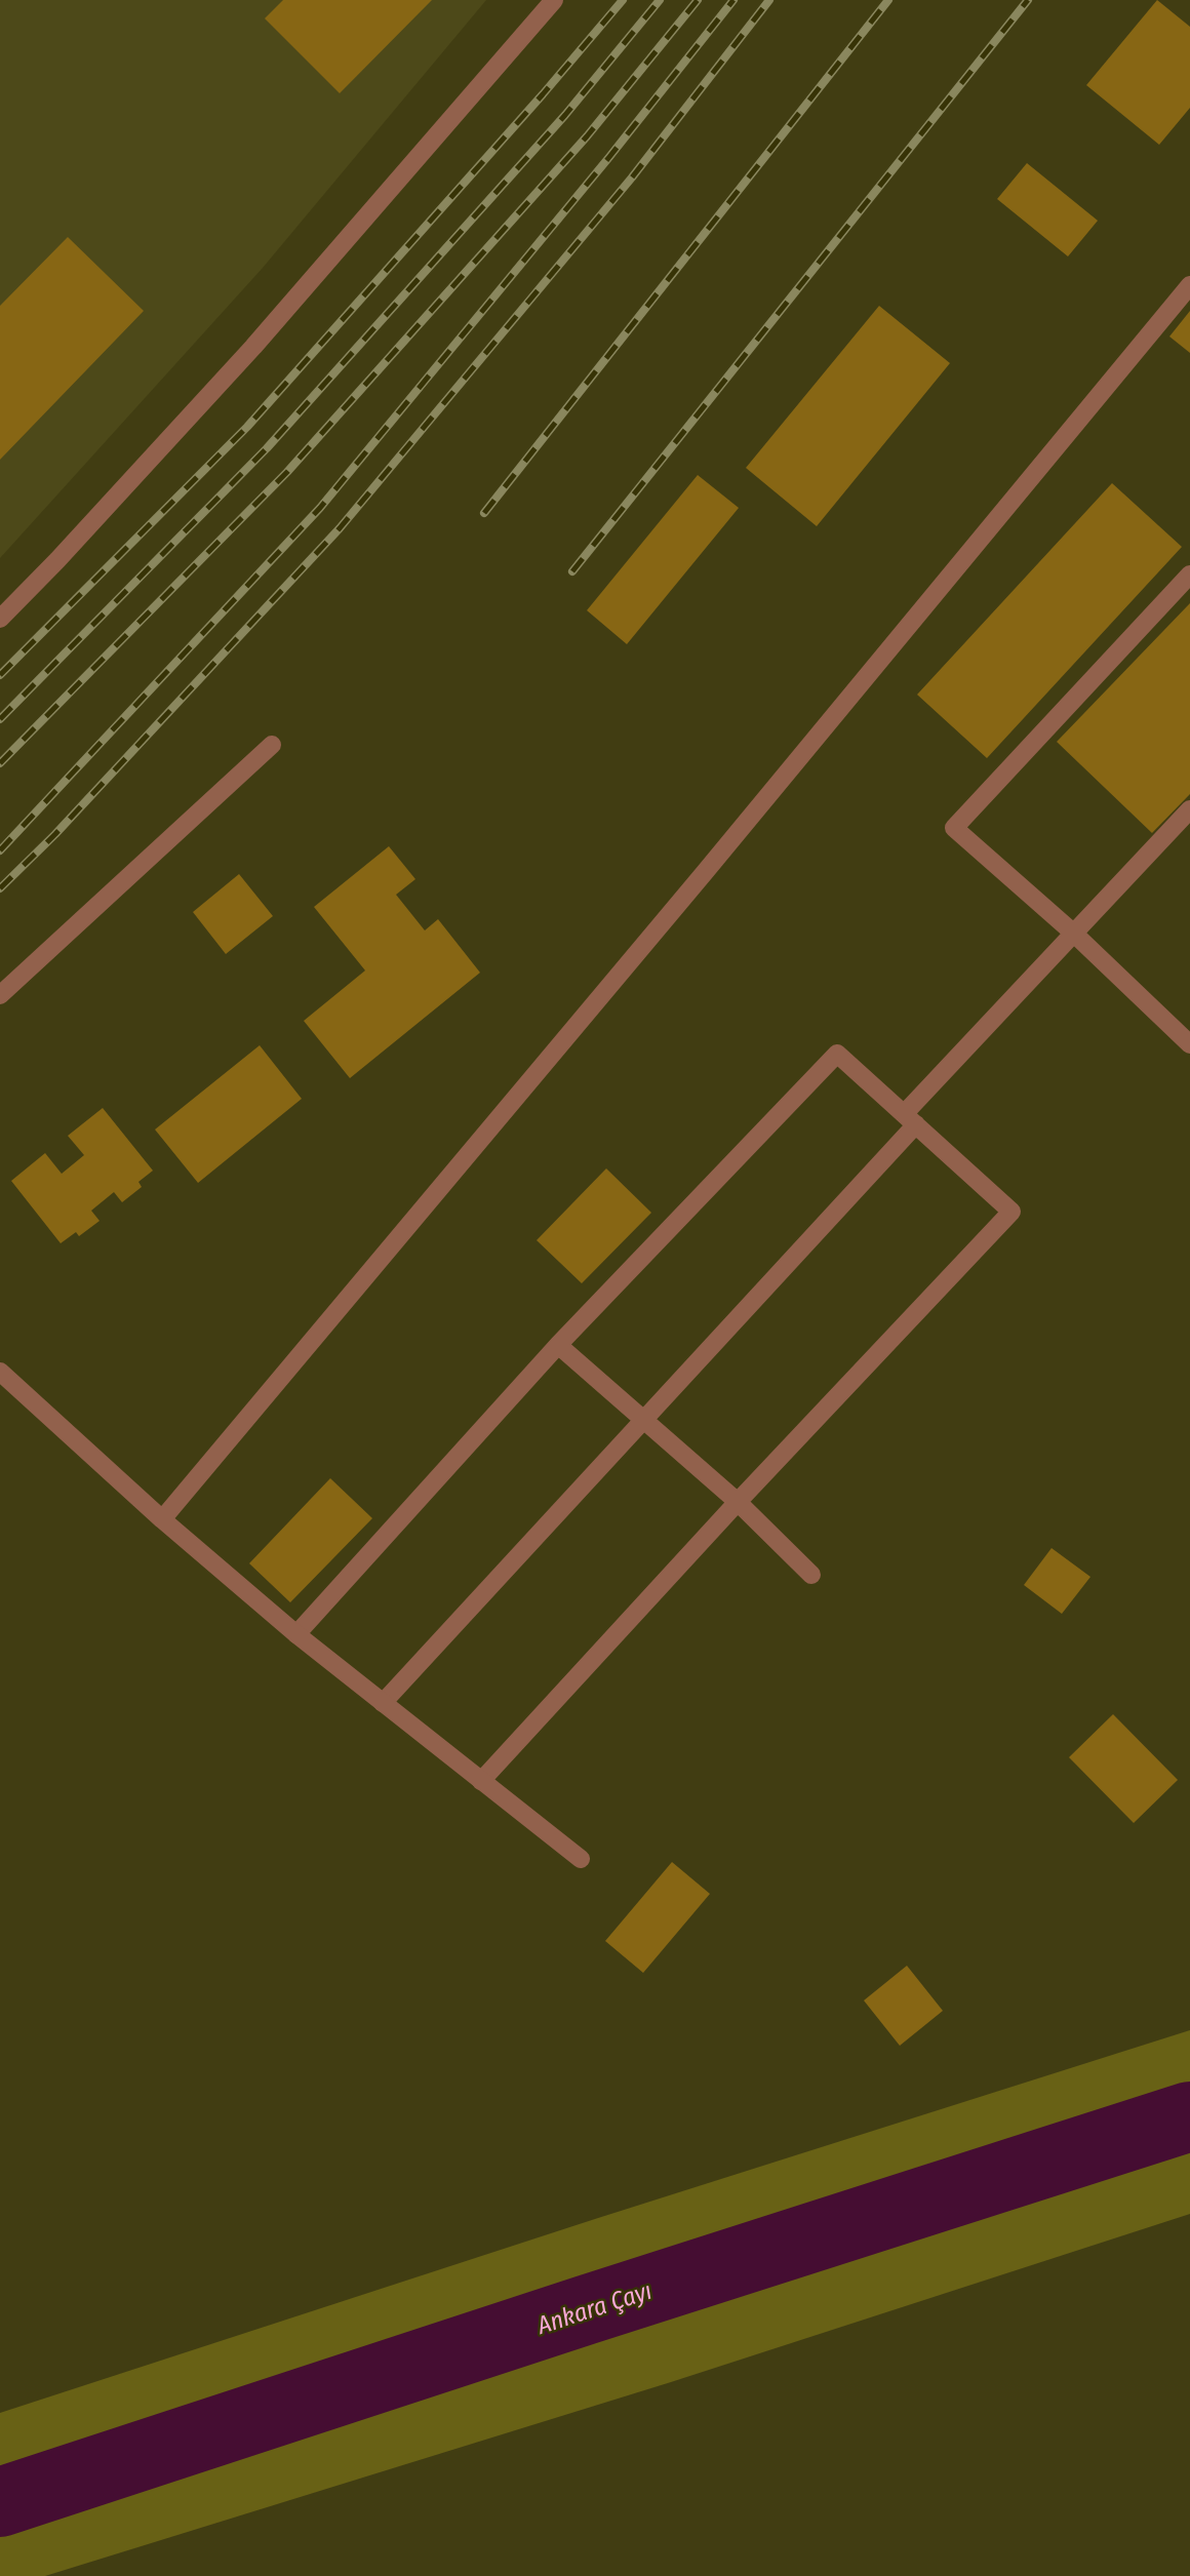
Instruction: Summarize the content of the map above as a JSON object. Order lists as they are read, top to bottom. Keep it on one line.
{"water":["Ankara Çayı"]}
